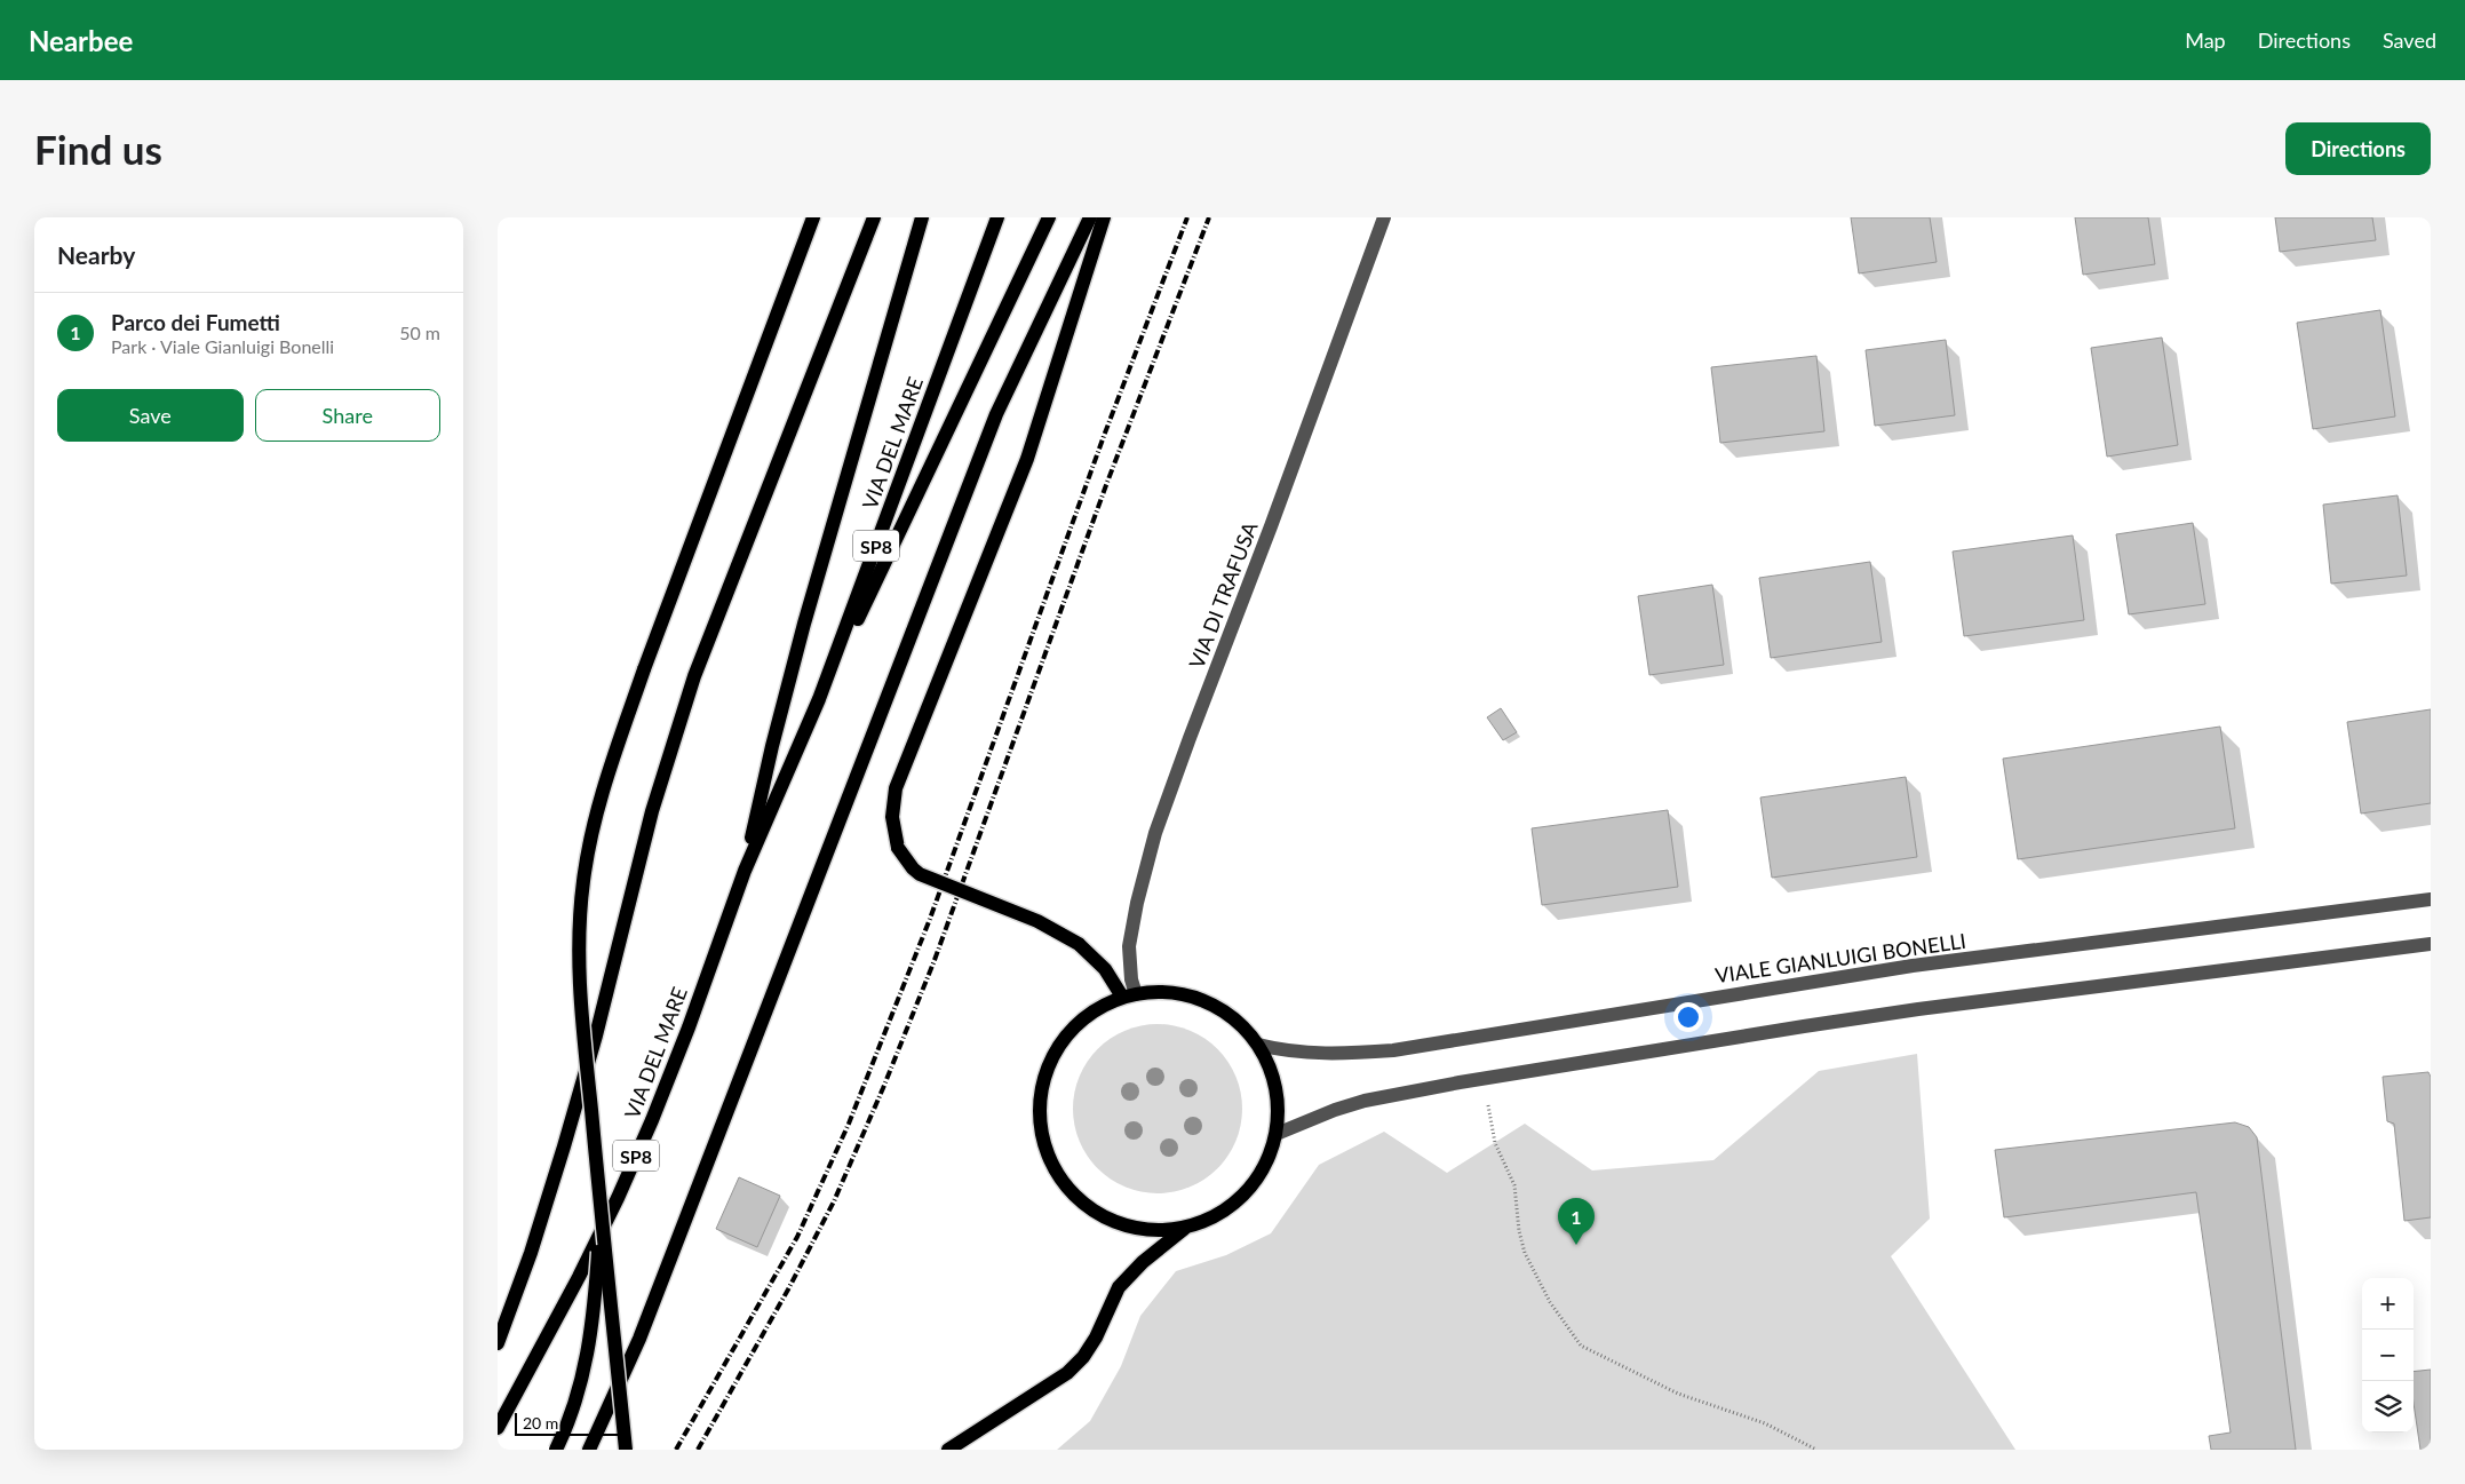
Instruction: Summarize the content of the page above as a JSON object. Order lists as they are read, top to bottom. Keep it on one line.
{"streets":{"main road":["VIA DEL MARE","SP8"],"street":["VIA DI TRAFUSA","VIALE GIANLUIGI BONELLI"]},"scale_bar":"20 m","page":{"header":"Nearbee","nav":["Map","Directions","Saved"],"buttons":["Directions",["Save","Share"]],"title":"Find us","heading":"Nearby","list":[{"mark":"1","name":"Parco dei Fumetti","note":"Park · Viale Gianluigi Bonelli","value":"50 m"}],"pins":"1","map_buttons":["+","−"],"scale":"20 m"}}
